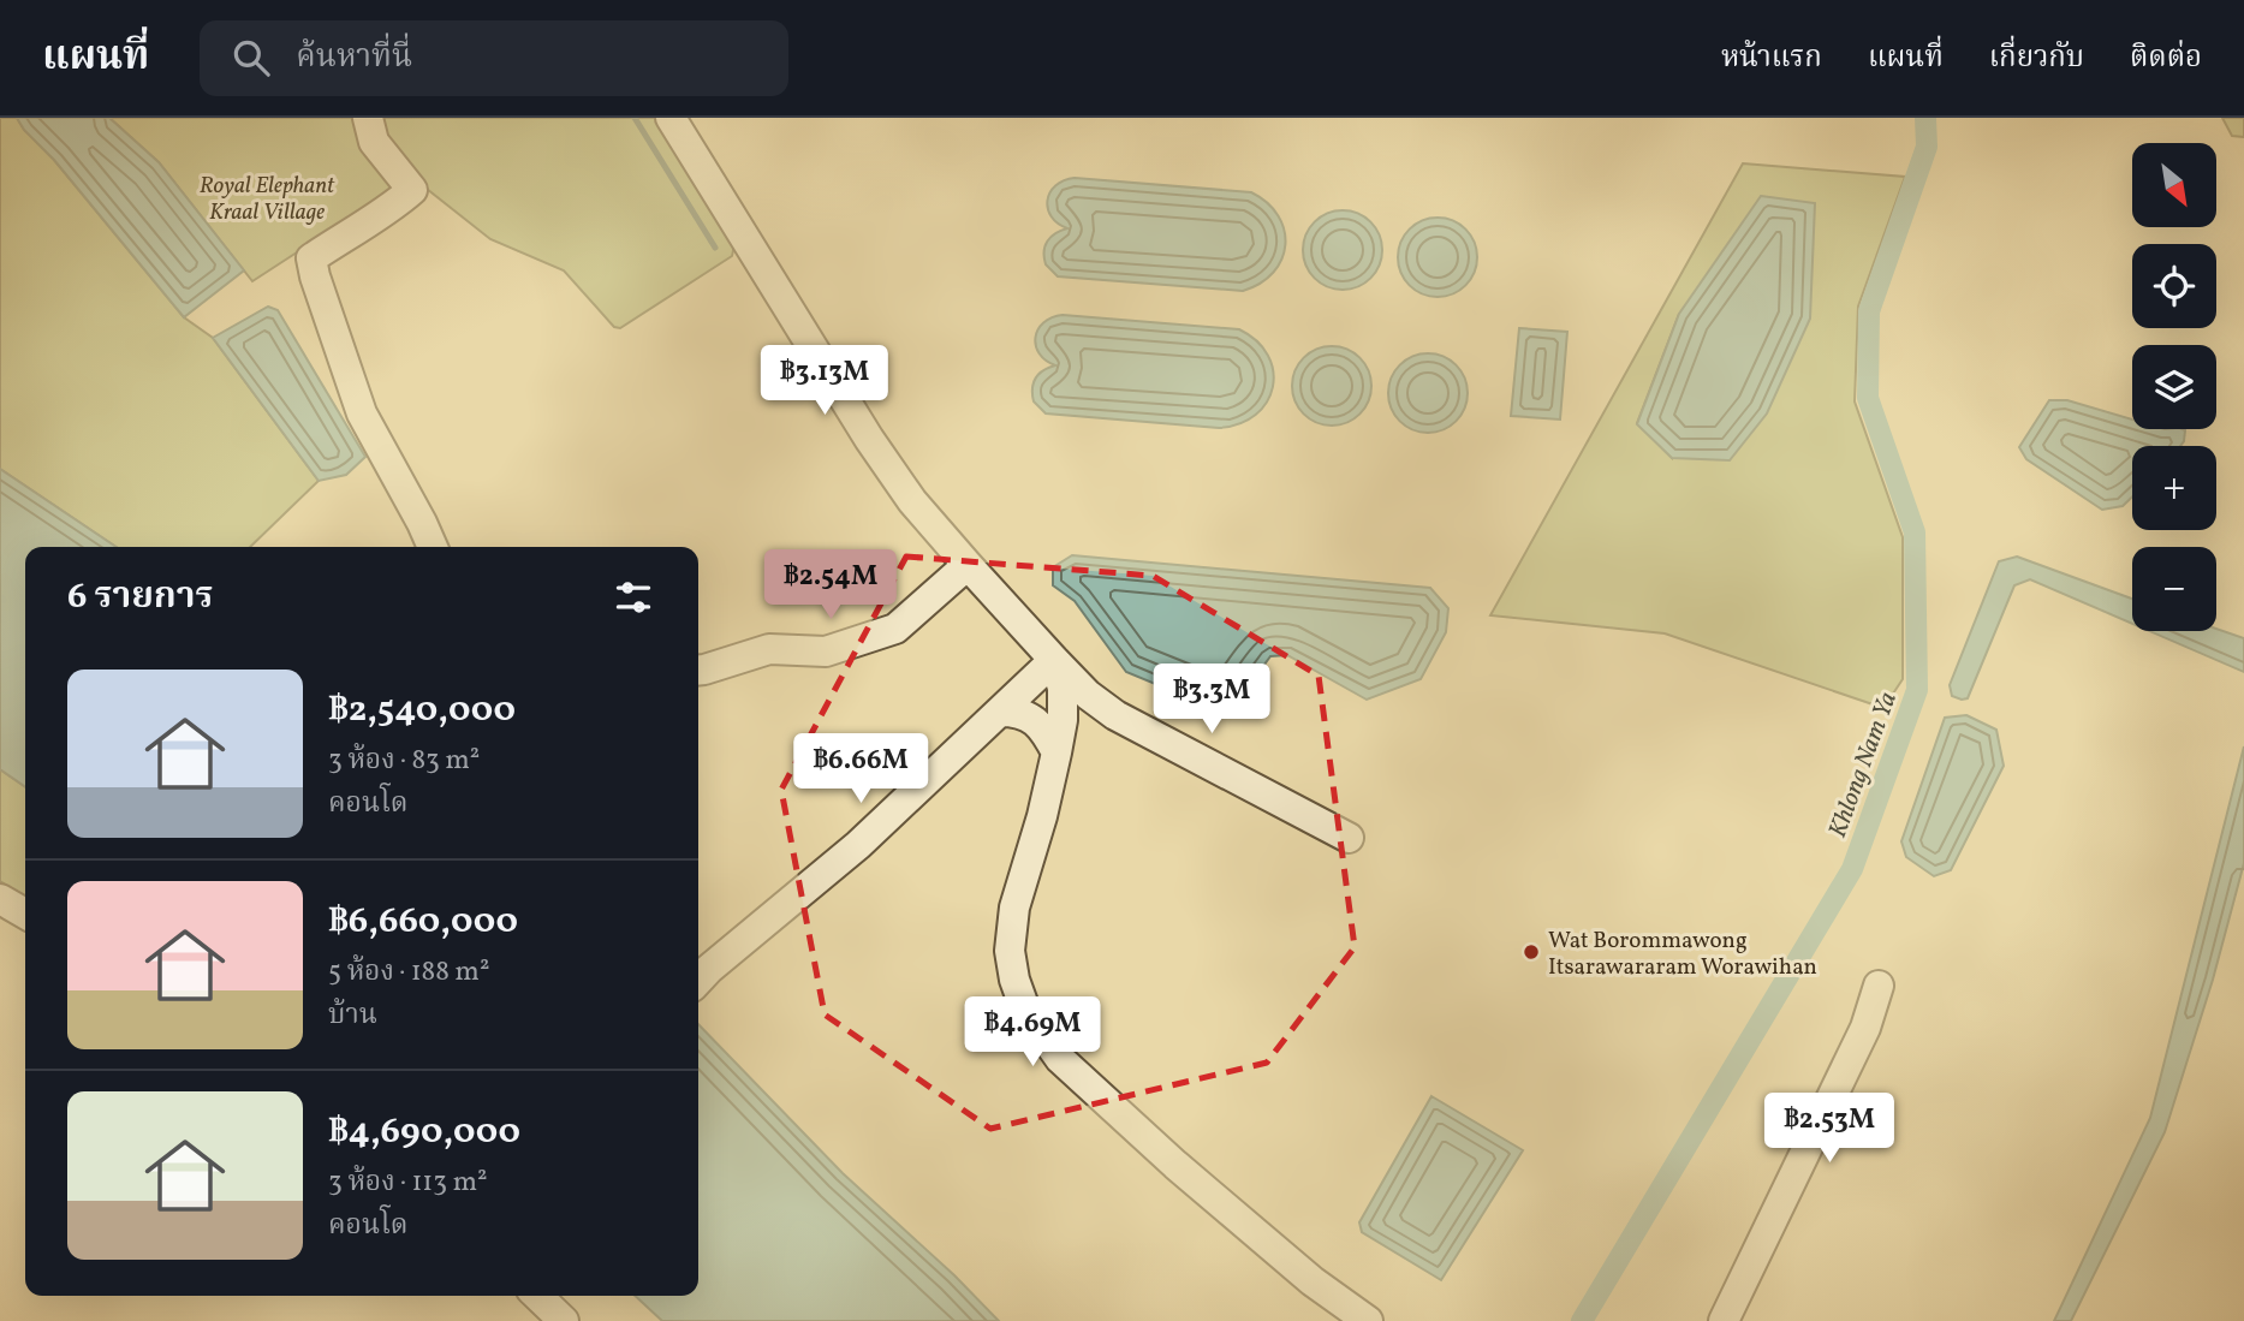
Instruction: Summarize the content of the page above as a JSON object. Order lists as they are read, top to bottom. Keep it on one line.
{"water":["Khlong Nam Ya"],"parks":["Royal Elephant Kraal Village"],"places":["Wat Borommawong Itsarawararam Worawihan"],"north":"bottom right","page":{"header":"แผนที่","search":"ค้นหาที่นี่","nav":["หน้าแรก","แผนที่","เกี่ยวกับ","ติดต่อ"],"map_buttons":["+","−"],"price":["฿3.13M","฿2.54M","฿3.3M","฿6.66M","฿4.69M","฿2.53M"],"heading":"6 รายการ","list":[{"name":"฿2,540,000","note":"3 ห้อง · 83 m² · คอนโด"},{"name":"฿6,660,000","note":"5 ห้อง · 188 m² · บ้าน"},{"name":"฿4,690,000","note":"3 ห้อง · 113 m² · คอนโด"}]}}
